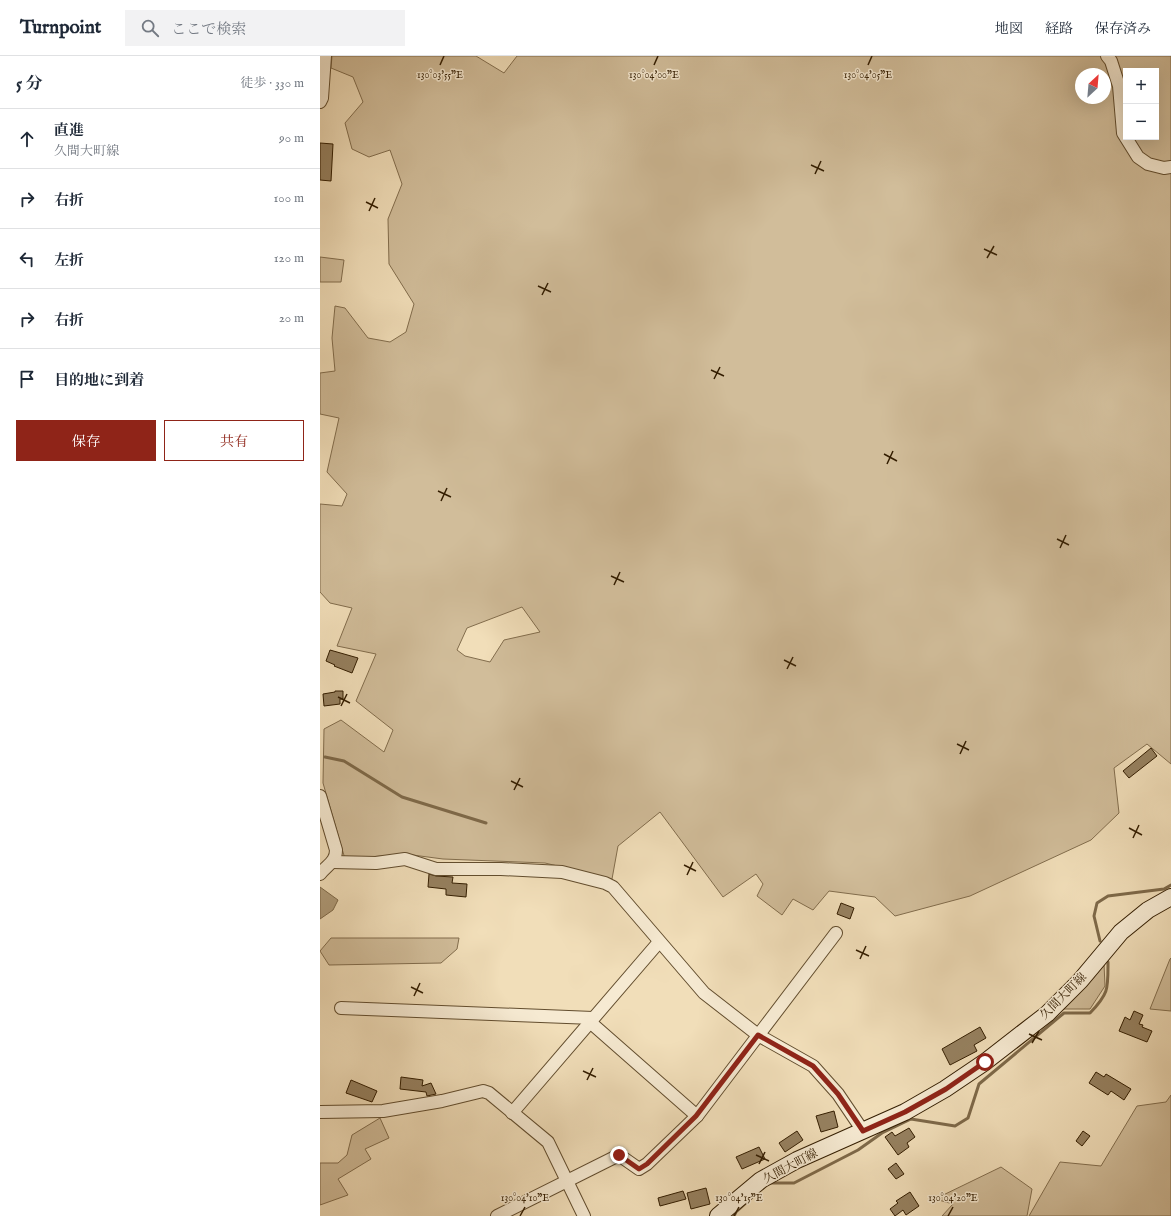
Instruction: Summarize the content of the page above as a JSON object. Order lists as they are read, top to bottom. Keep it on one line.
{"streets":{"main road":["久間大町線"]},"north":"top right","page":{"header":"Turnpoint","search":"ここで検索","nav":["地図","経路","保存済み"],"heading":["5 分","徒歩 · 330 m"],"map_buttons":["+","−"],"list":[["直進","久間大町線","90 m"],["右折","100 m"],["左折","120 m"],["右折","20 m"],"目的地に到着"],"buttons":["保存","共有"]},"coordinates":["130°03'55\"E","130°04'00\"E","130°04'05\"E","130°04'10\"E","130°04'15\"E","130°04'20\"E"]}
